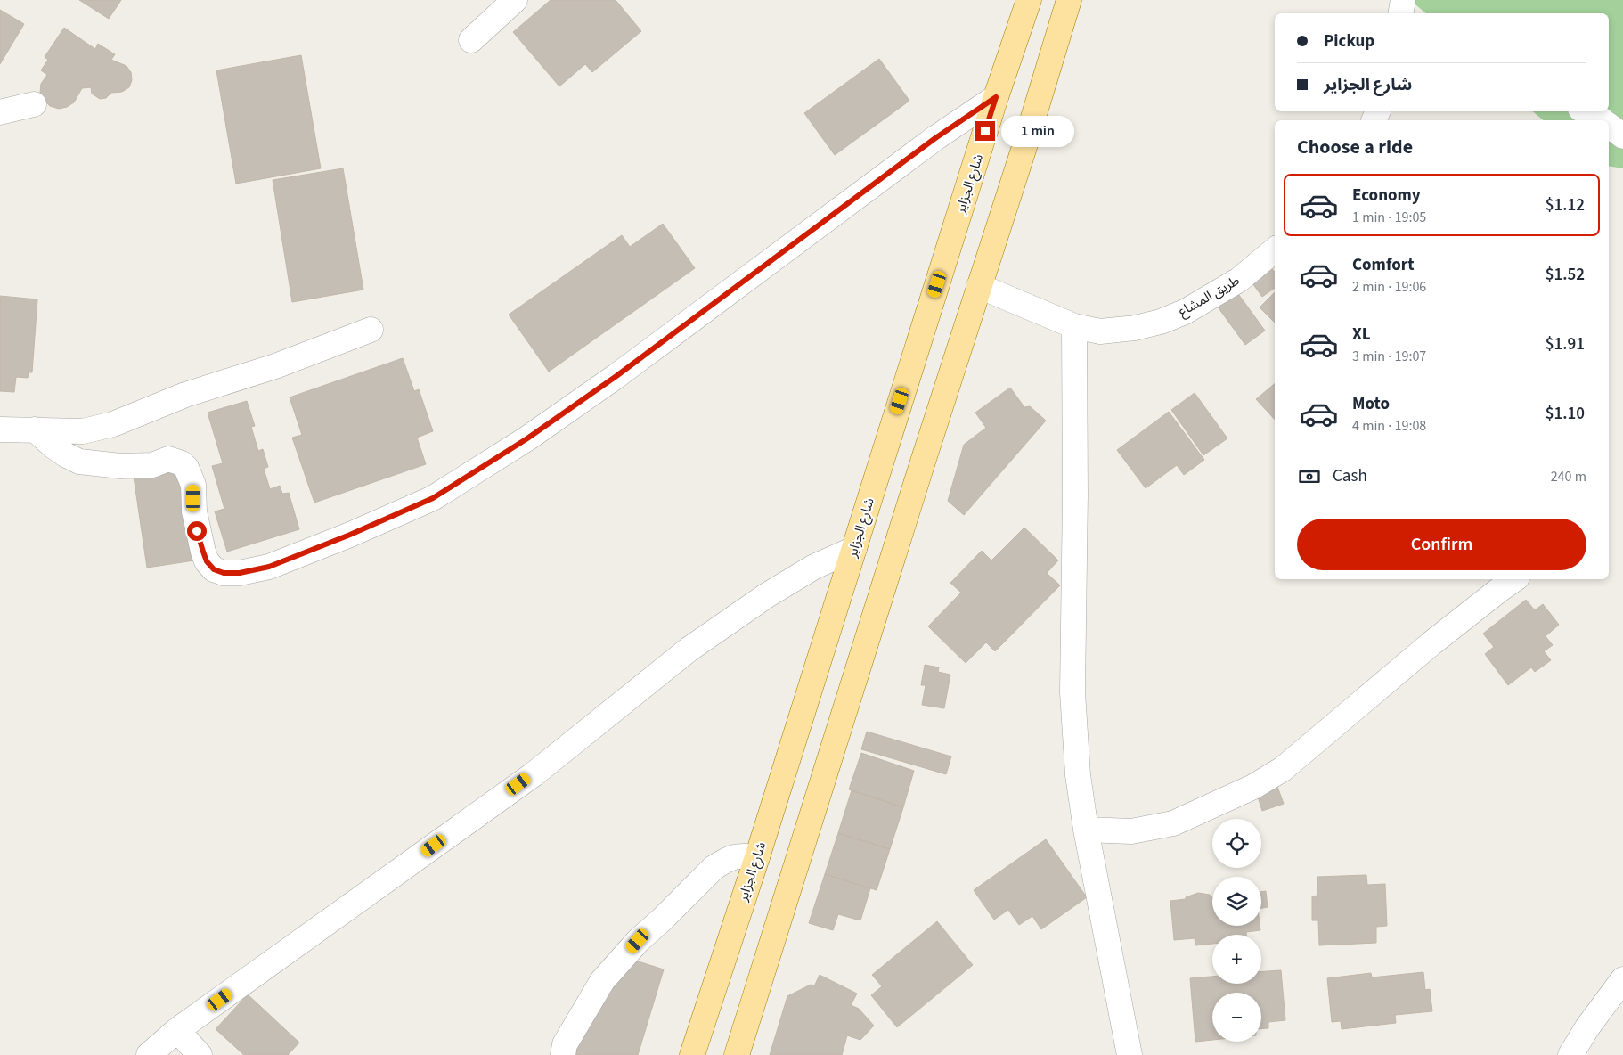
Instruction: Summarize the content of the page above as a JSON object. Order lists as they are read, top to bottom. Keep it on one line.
{"streets":{"main road":["شارع الجزاير"],"street":["طريق المشاع"]},"page":{"banner":["Pickup","شارع الجزاير"],"bubble":"1 min","heading":"Choose a ride","list":[{"name":"Economy","note":"1 min · 19:05","value":"$1.12"},{"name":"Comfort","note":"2 min · 19:06","value":"$1.52"},{"name":"XL","note":"3 min · 19:07","value":"$1.91"},{"name":"Moto","note":"4 min · 19:08","value":"$1.10"}],"pay":["Cash","240 m"],"buttons":"Confirm","map_buttons":["+","−"]}}
